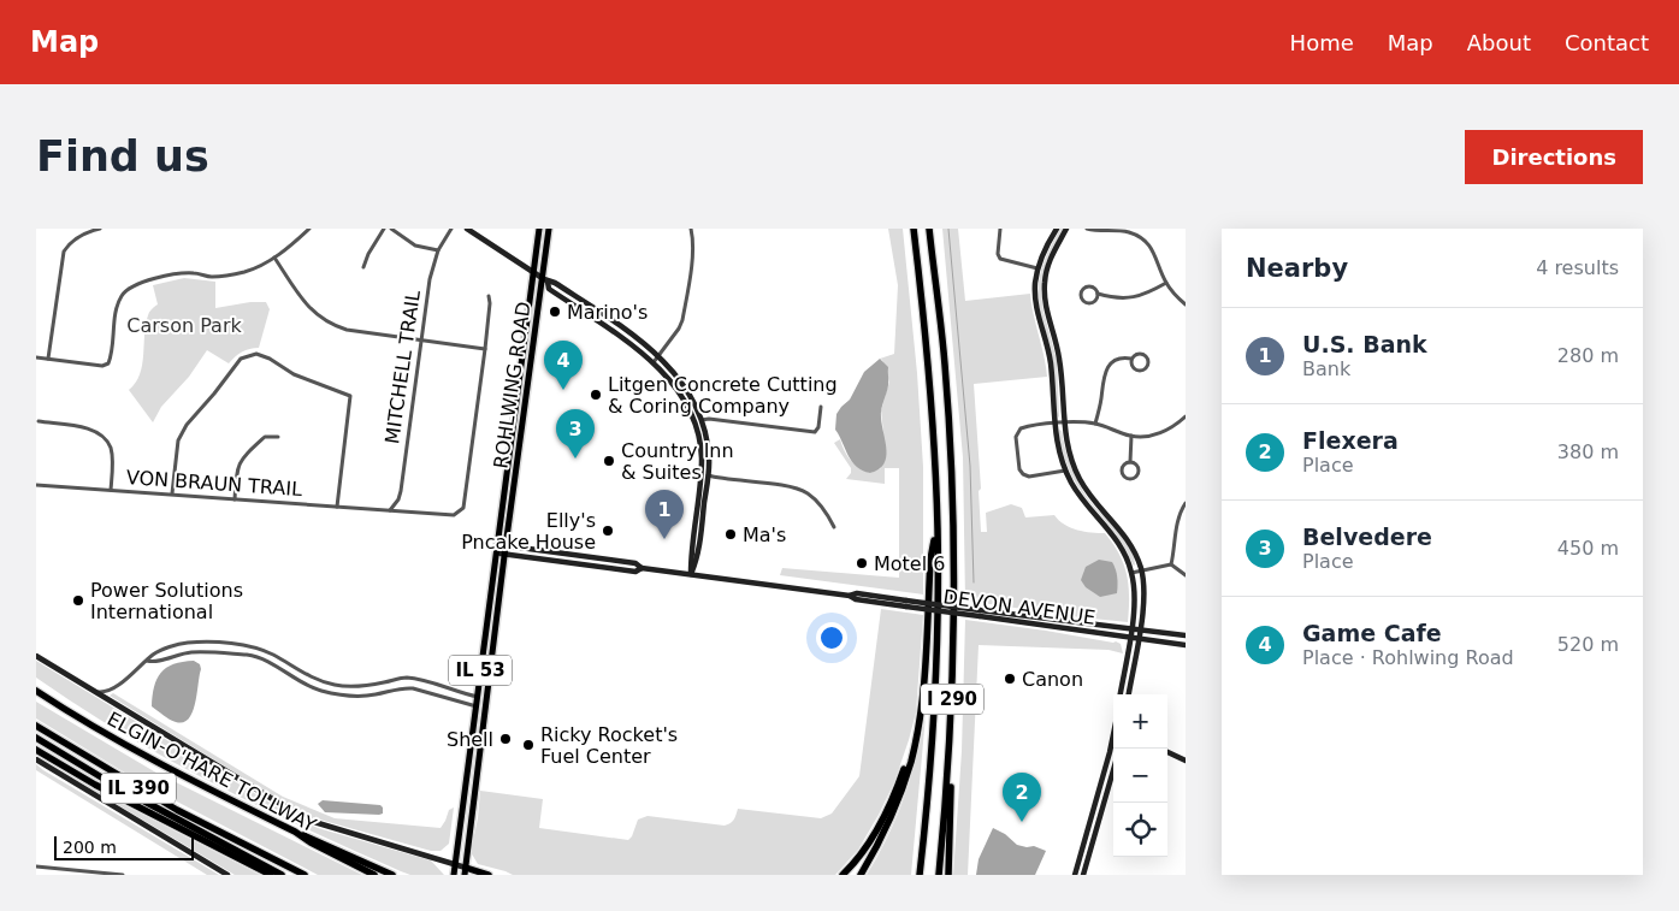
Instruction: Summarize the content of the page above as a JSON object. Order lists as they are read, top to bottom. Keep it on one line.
{"streets":{"highway":["I 290","ELGIN-O'HARE TOLLWAY","IL 390"],"main road":["ROHLWING ROAD","DEVON AVENUE","IL 53"],"street":["MITCHELL TRAIL","VON BRAUN TRAIL"]},"crossings":[["MITCHELL TRAIL","VON BRAUN TRAIL"],["ROHLWING ROAD","DEVON AVENUE"],["ROHLWING ROAD","IL 53"],["DEVON AVENUE","IL 53"]],"parks":["Carson Park"],"places":["Marino's","Litgen Concrete Cutting & Coring Company","Country Inn & Suites","Elly's Pncake House","Ma's","Motel 6","Power Solutions International","Canon","Shell","Ricky Rocket's Fuel Center"],"scale_bar":"200 m","page":{"header":"Map","nav":["Home","Map","About","Contact"],"buttons":"Directions","title":"Find us","heading":["Nearby","4 results"],"list":[{"mark":"1","name":"U.S. Bank","note":"Bank","value":"280 m"},{"mark":"2","name":"Flexera","note":"Place","value":"380 m"},{"mark":"3","name":"Belvedere","note":"Place","value":"450 m"},{"mark":"4","name":"Game Cafe","note":"Place · Rohlwing Road","value":"520 m"}],"pins":["4","3","1","2"],"map_buttons":["+","−"],"scale":"200 m"}}
